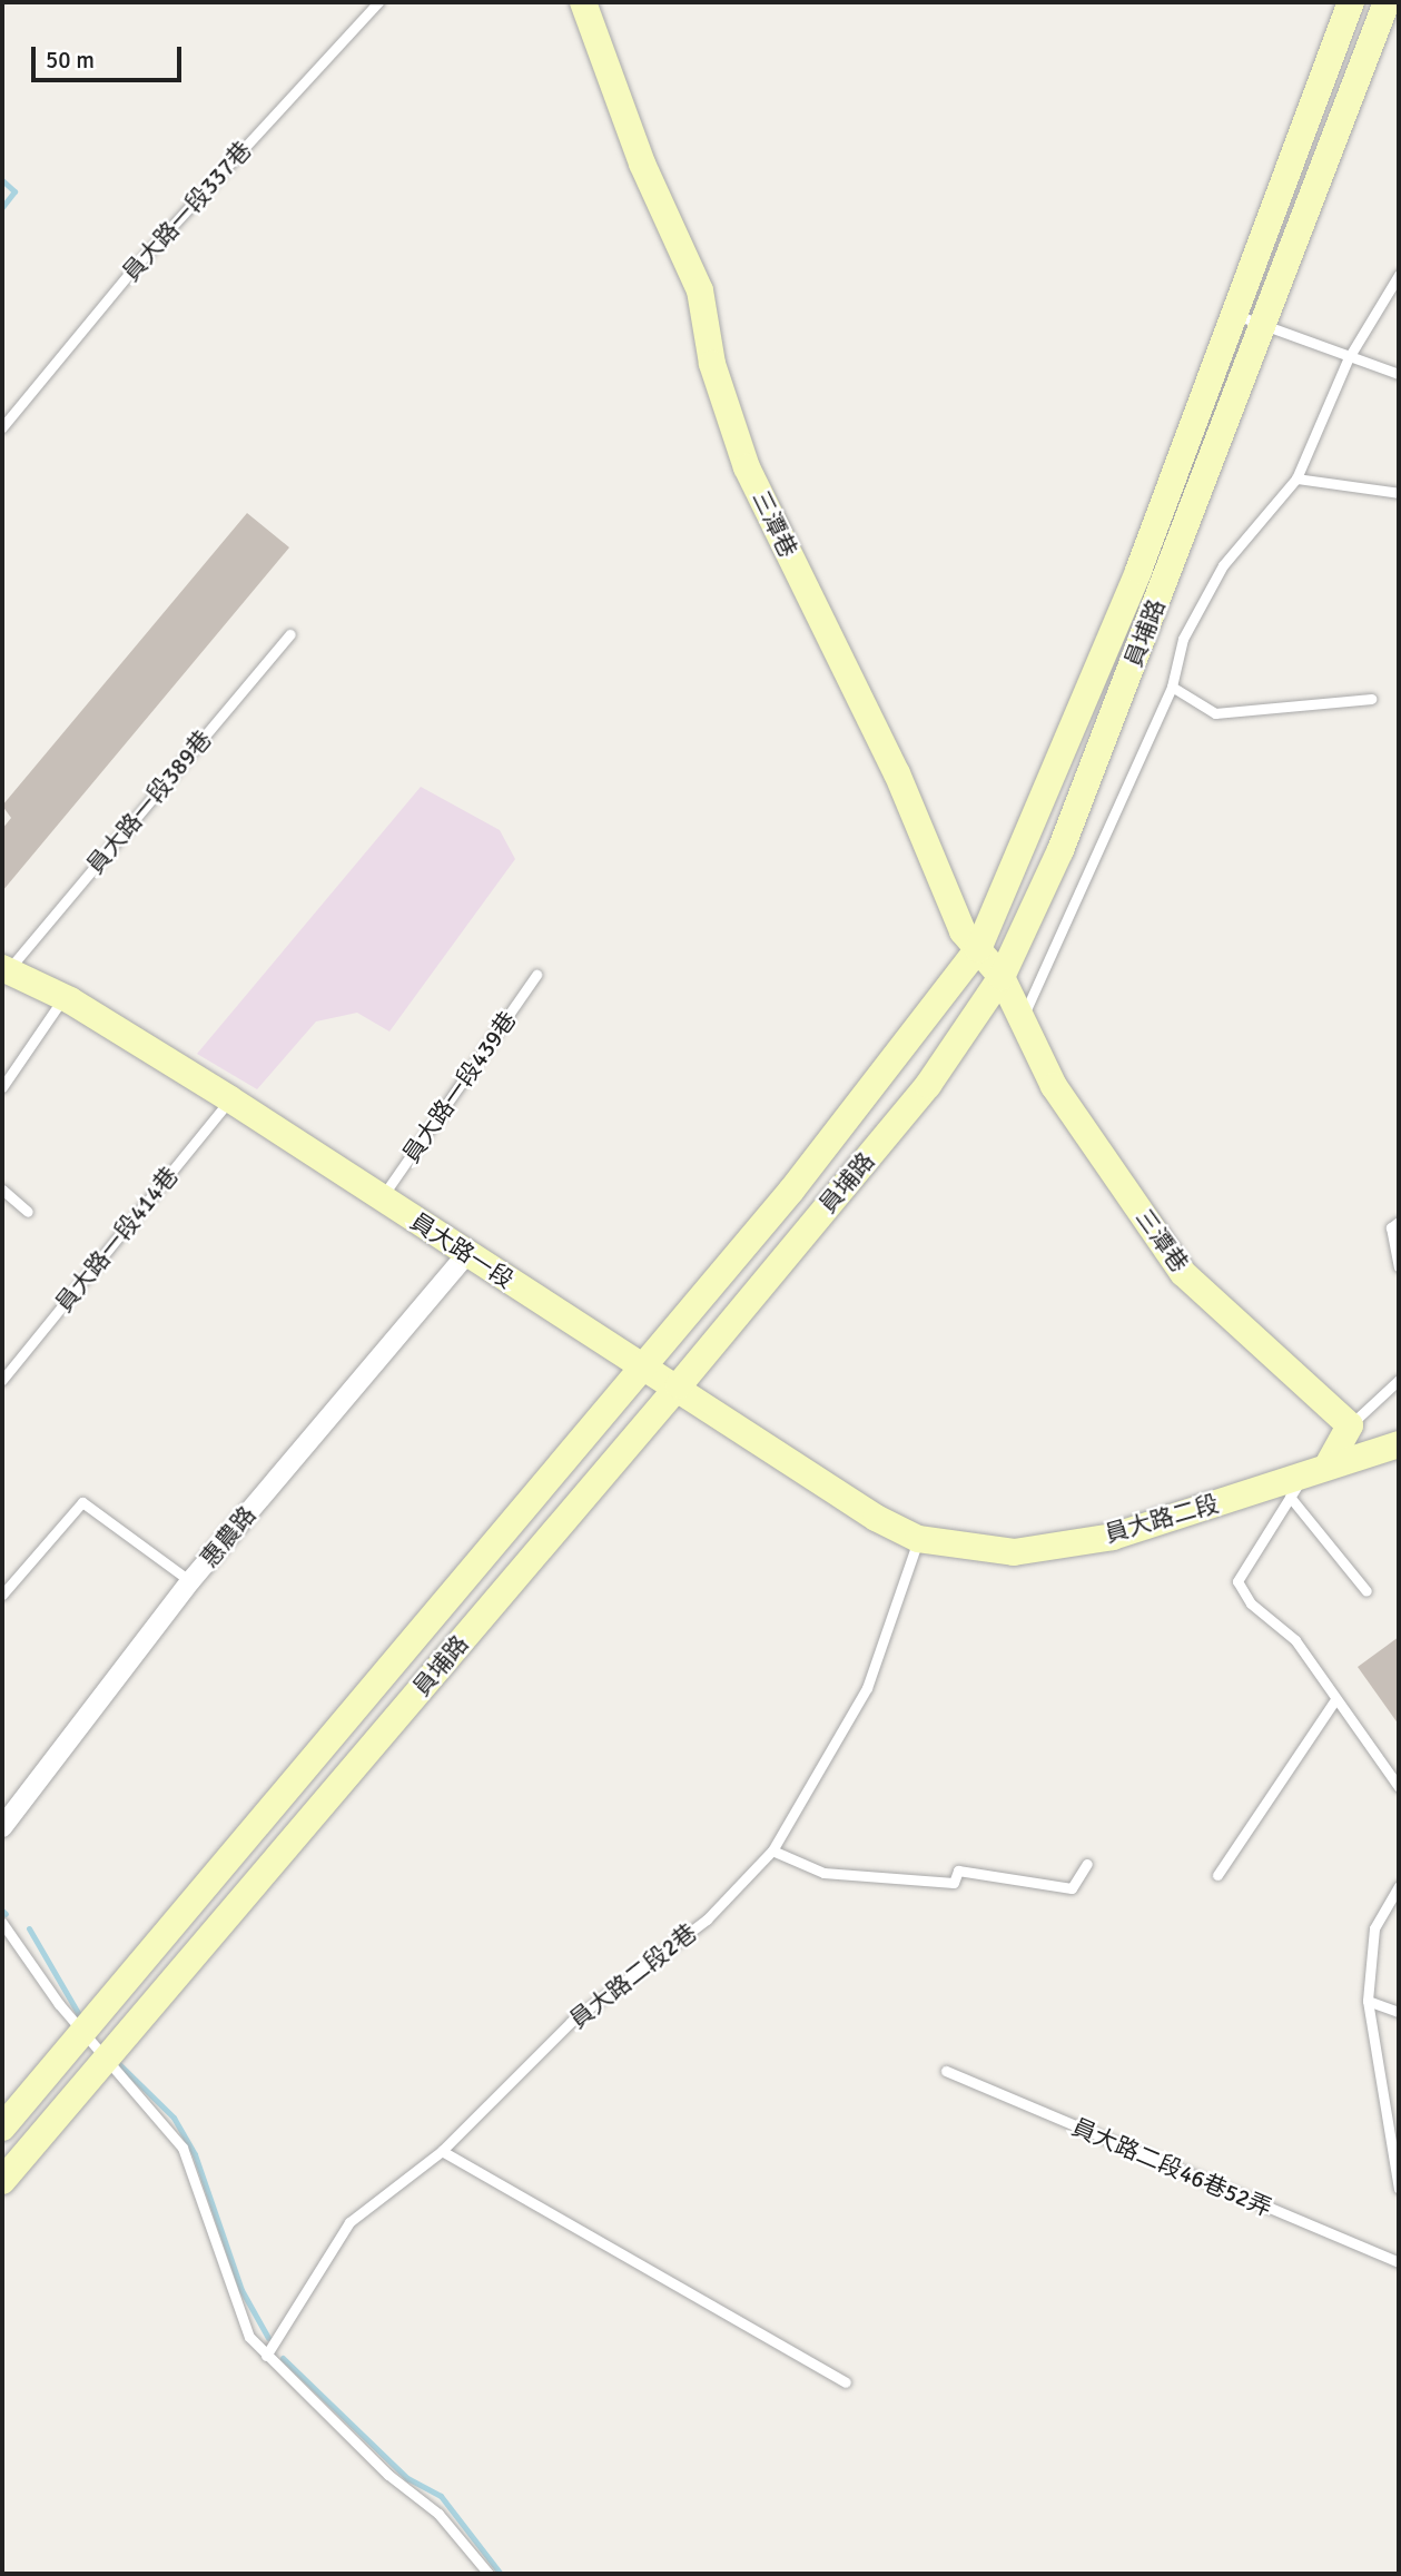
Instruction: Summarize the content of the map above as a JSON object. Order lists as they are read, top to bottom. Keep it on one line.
{"streets":{"street":["三潭巷","員埔路","員大路一段","員大路二段","惠農路"],"lane":["員大路一段337巷","員大路一段389巷","員大路一段439巷","員大路一段414巷","員大路二段2巷","員大路二段46巷52弄"]},"crossings":[["三潭巷","員埔路"],["員埔路","員大路一段"],["員大路一段389巷","員大路一段"],["員大路一段439巷","員大路一段"],["員大路一段414巷","員大路一段"],["員大路一段","員大路二段"],["員大路一段","惠農路"],["員大路一段","員大路二段2巷"],["員大路二段","員大路二段2巷"]],"scale_bar":"50 m"}
